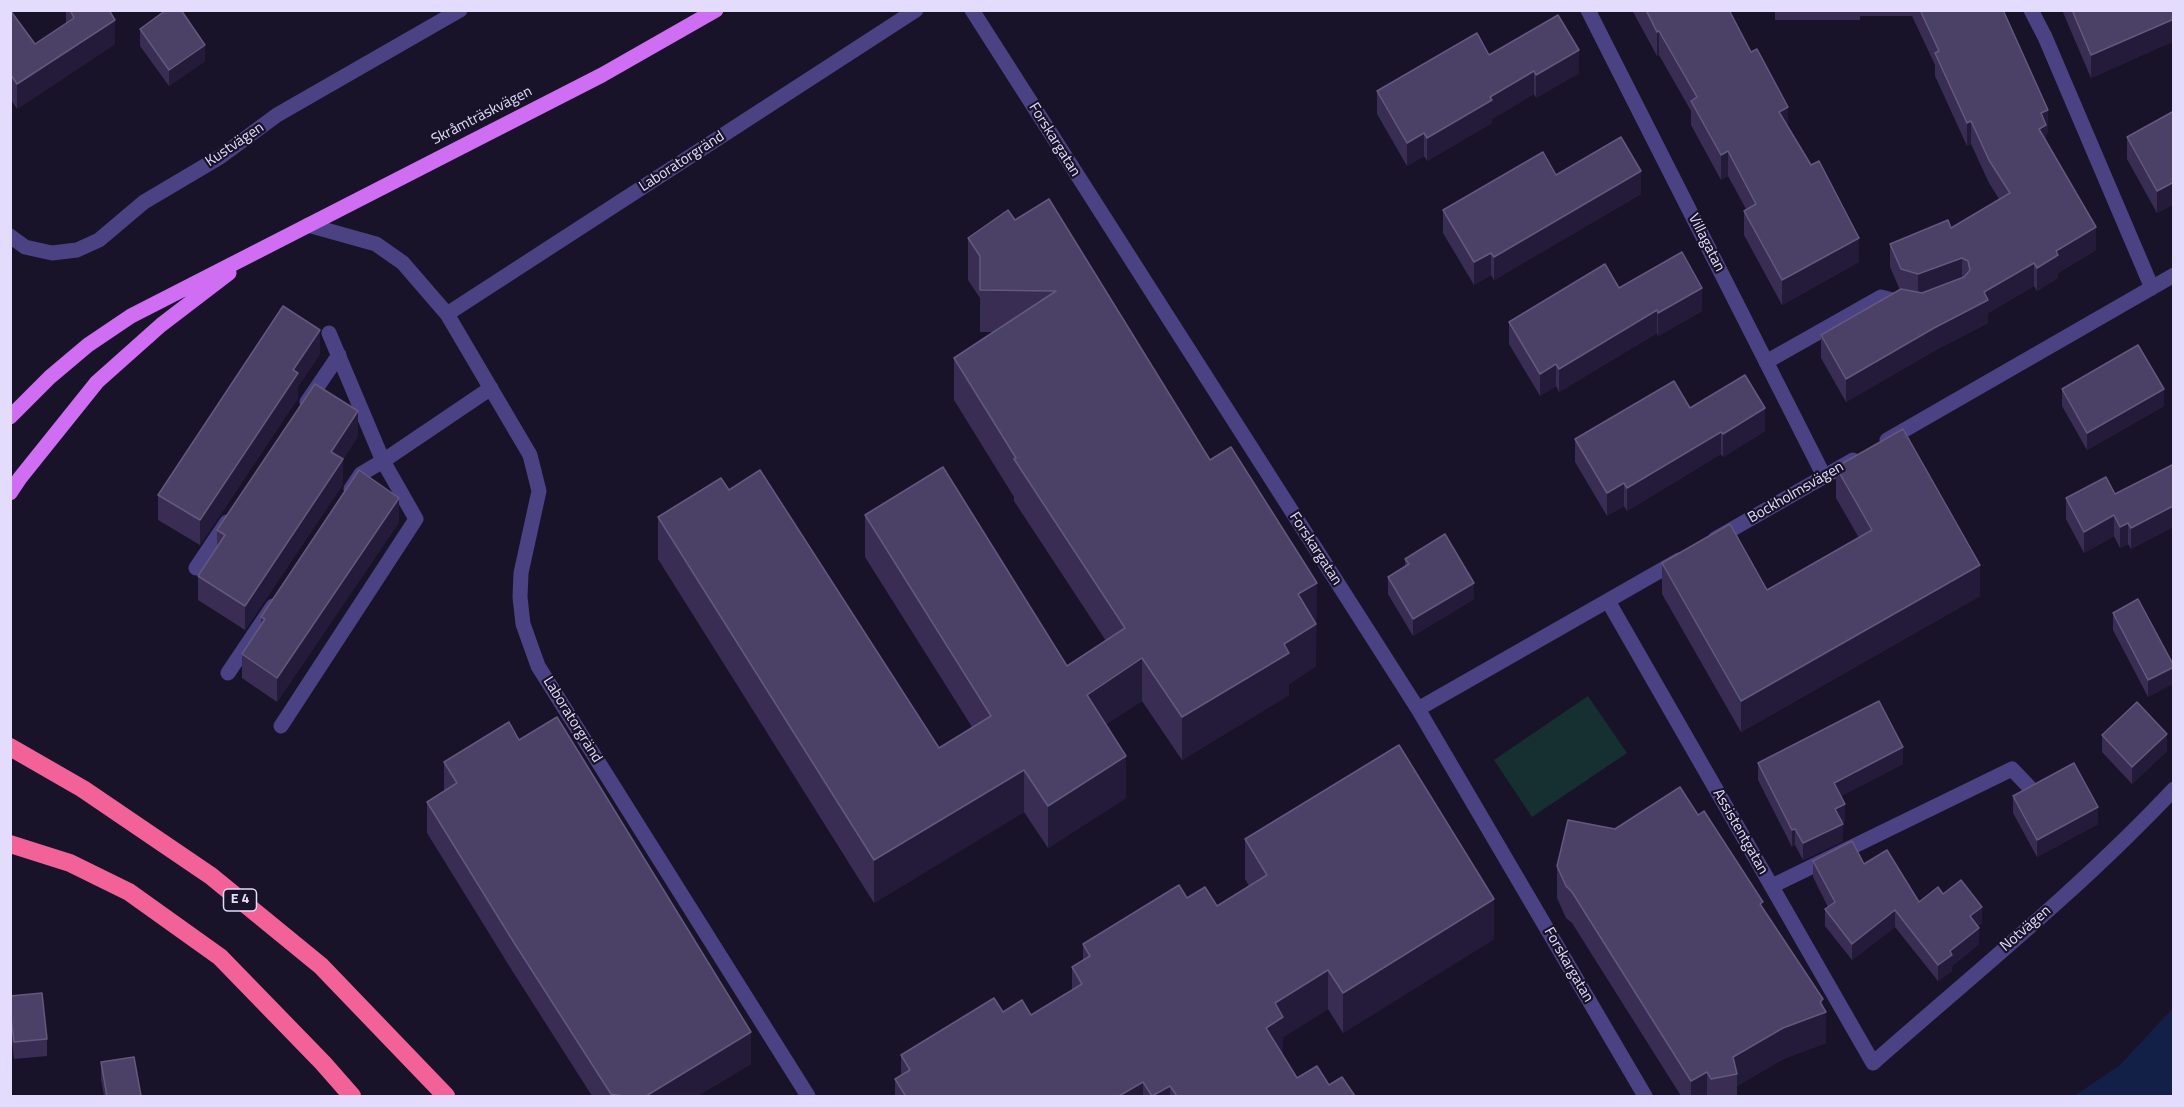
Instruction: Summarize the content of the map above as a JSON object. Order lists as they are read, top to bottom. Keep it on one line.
{"streets":{"highway":["E 4"],"main road":["Skråmträskvägen"],"street":["Forskargatan","Kustvägen","Laboratorgränd","Villagatan","Bockholmsvägen","Assistentgatan","Notvägen"]},"crossings":[["Skråmträskvägen","Laboratorgränd"],["Forskargatan","Bockholmsvägen"],["Villagatan","Bockholmsvägen"],["Bockholmsvägen","Assistentgatan"],["Assistentgatan","Notvägen"]]}
